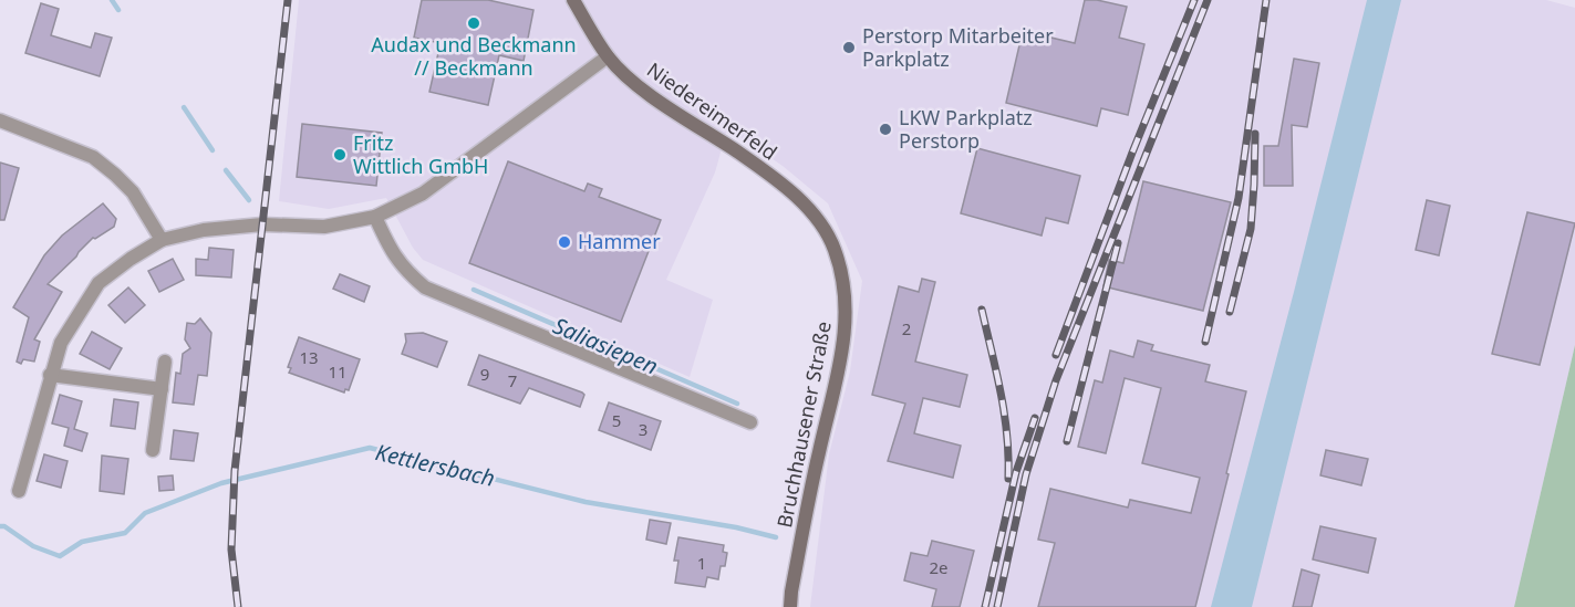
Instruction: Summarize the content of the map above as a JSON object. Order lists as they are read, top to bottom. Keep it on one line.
{"streets":{"street":["Niedereimerfeld","Bruchhausener Straße"]},"crossings":[["Niedereimerfeld","Bruchhausener Straße"]],"water":["Saliasiepen","Kettlersbach"],"places":["Audax und Beckmann // Beckmann","Perstorp Mitarbeiter Parkplatz","LKW Parkplatz Perstorp","Fritz Wittlich GmbH","Hammer"],"house_numbers":["2","13","11","9","7","5","3","1","2e"]}
